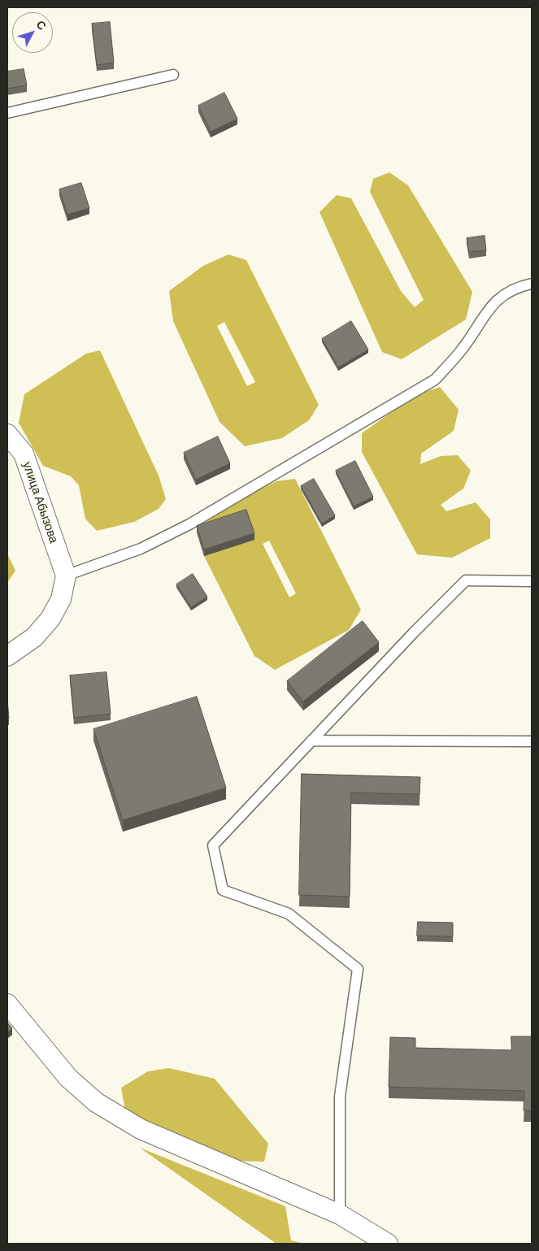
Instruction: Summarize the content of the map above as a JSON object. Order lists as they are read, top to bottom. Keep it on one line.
{"streets":{"street":["улица Абызова"]},"north":"top right"}
